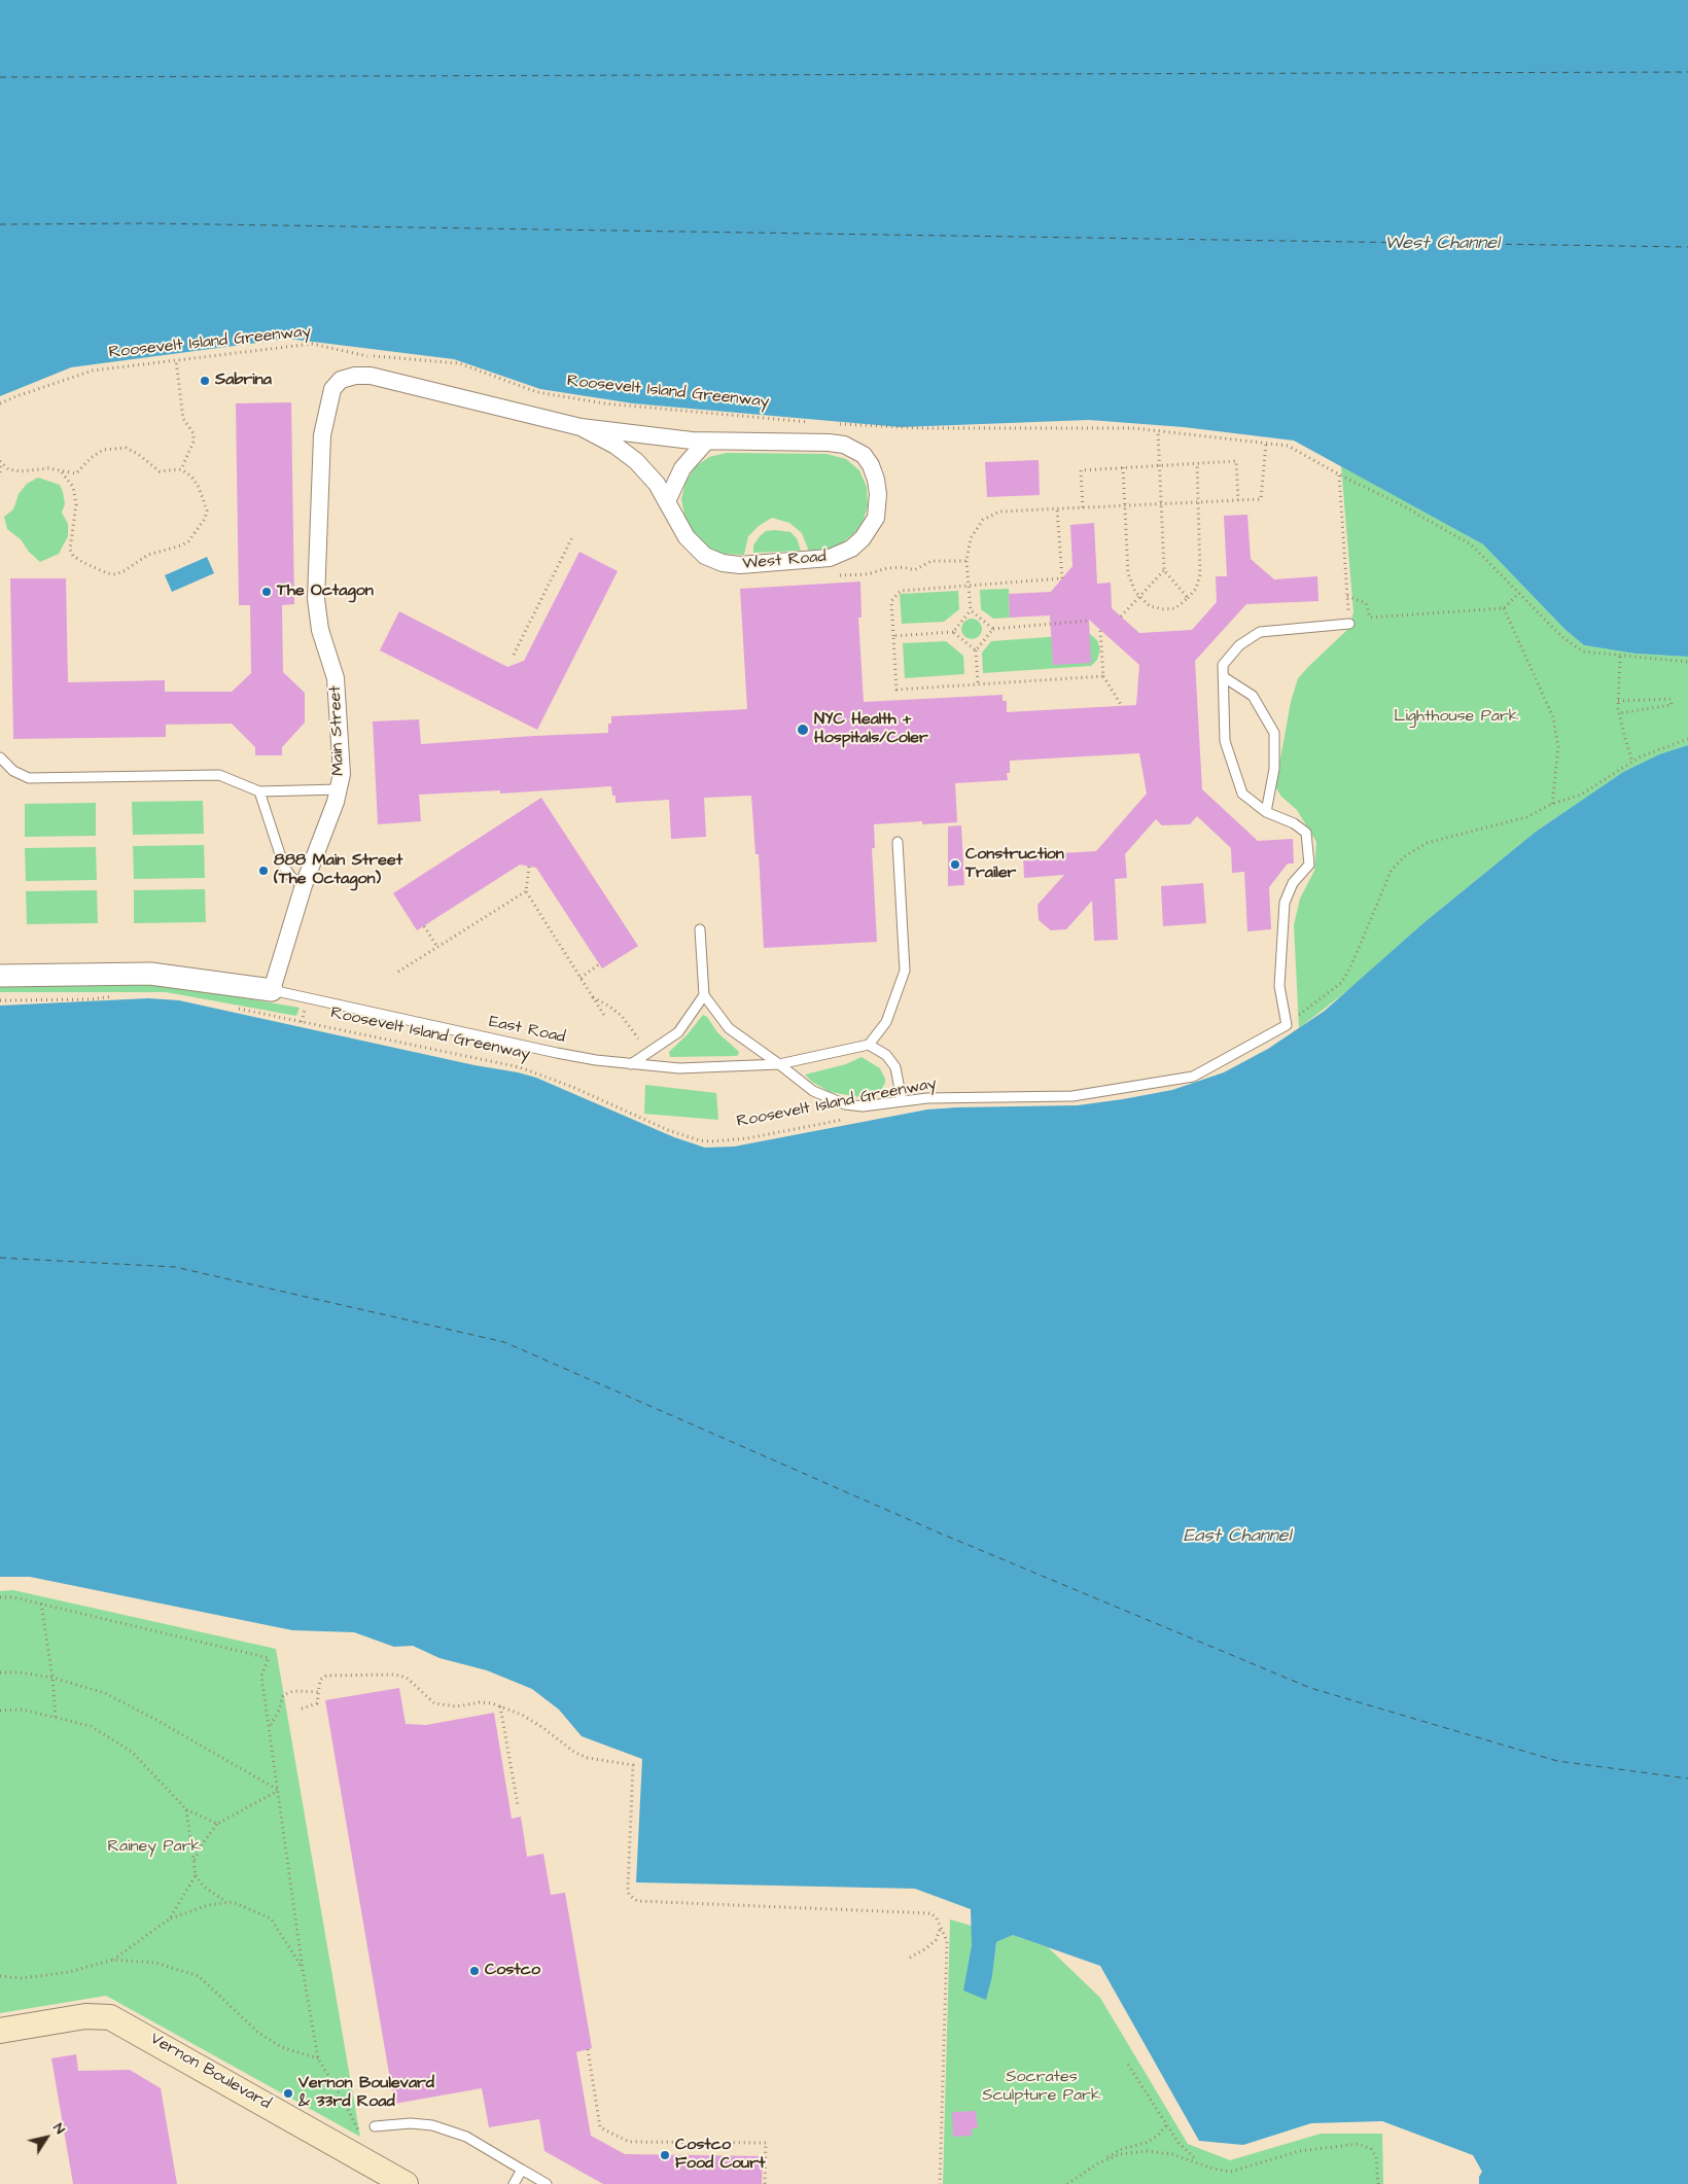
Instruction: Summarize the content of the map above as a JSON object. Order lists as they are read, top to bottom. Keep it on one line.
{"streets":{"main road":["Vernon Boulevard"],"street":["West Road","Main Street"],"lane":["Roosevelt Island Greenway","East Road"]},"crossings":[["West Road","Main Street"],["Main Street","East Road"]],"water":["West Channel","East Channel"],"parks":["Lighthouse Park","Rainey Park","Socrates Sculpture Park"],"places":["Sabrina","The Octagon","NYC Health + Hospitals/Coler","Construction Trailer","888 Main Street (The Octagon)","Costco","Vernon Boulevard & 33rd Road","Costco Food Court"],"north":"top right"}
